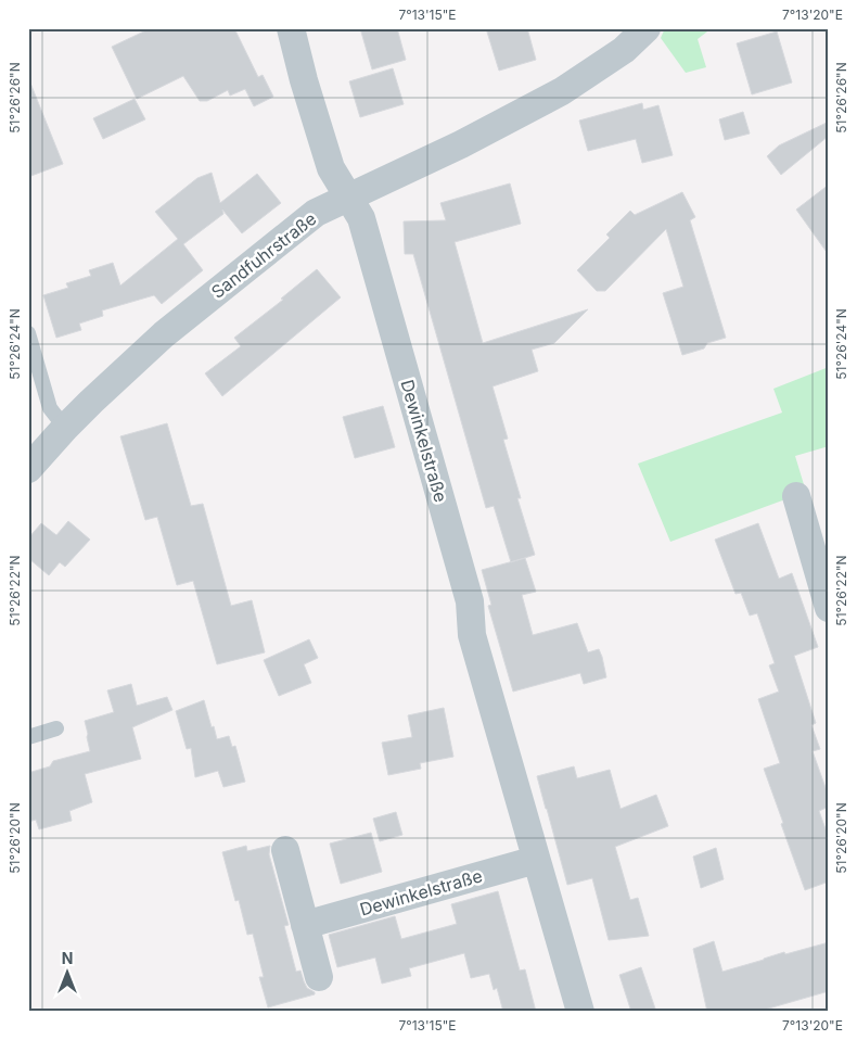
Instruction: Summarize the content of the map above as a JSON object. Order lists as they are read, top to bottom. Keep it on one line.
{"streets":{"street":["Sandfuhrstraße","Dewinkelstraße"]},"crossings":[["Sandfuhrstraße","Dewinkelstraße"]],"north":"top","coordinates":["7°13'15\"E","7°13'20\"E","51°26'26\"N","51°26'24\"N","51°26'22\"N","51°26'20\"N"]}
